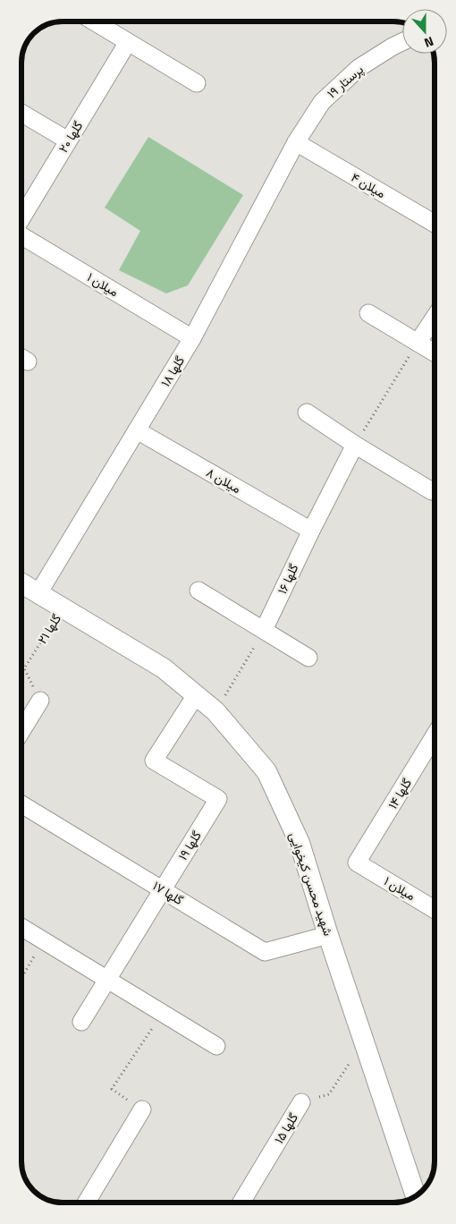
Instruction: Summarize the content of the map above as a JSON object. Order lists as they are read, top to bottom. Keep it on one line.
{"streets":{"street":["پرستار ۱۹","گلها ۲۰","میلان ۴","میلان ۱","گلها ۱۸","میلان ۸","گلها ۱۶","گلها ۱۴","گلها ۱۹","شهید محسن کیخوایی","گلها ۱۷","گلها ۱۵"],"path":["گلها ۲۱"]},"crossings":[["پرستار ۱۹","میلان ۴"],["پرستار ۱۹","گلها ۱۸"],["میلان ۴","گلها ۱۸"],["میلان ۱","گلها ۱۸"],["میلان ۱","گلها ۱۴"],["گلها ۱۸","میلان ۸"],["گلها ۱۸","شهید محسن کیخوایی"],["میلان ۸","گلها ۱۶"],["گلها ۲۱","شهید محسن کیخوایی"],["گلها ۱۹","شهید محسن کیخوایی"],["گلها ۱۹","گلها ۱۷"],["شهید محسن کیخوایی","گلها ۱۷"],["شهید محسن کیخوایی","گلها ۱۵"]],"north":"bottom"}
